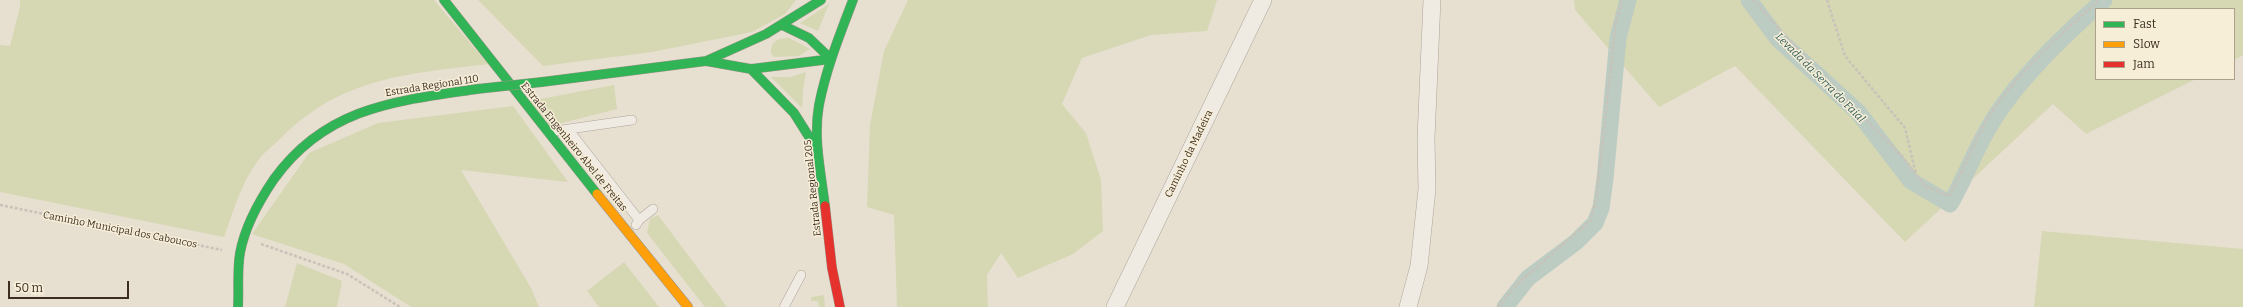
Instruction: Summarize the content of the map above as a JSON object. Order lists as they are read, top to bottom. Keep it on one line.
{"streets":{"main road":["Estrada Regional 110","Estrada Engenheiro Abel de Freitas","Estrada Regional 205"],"street":["Caminho da Madeira"],"path":["Caminho Municipal dos Caboucos"]},"crossings":[["Estrada Regional 110","Estrada Regional 205"],["Estrada Regional 110","Caminho Municipal dos Caboucos"]],"water":["Levada da Serra do Faial"],"legend":["Fast","Slow","Jam"],"scale_bar":"50 m"}
